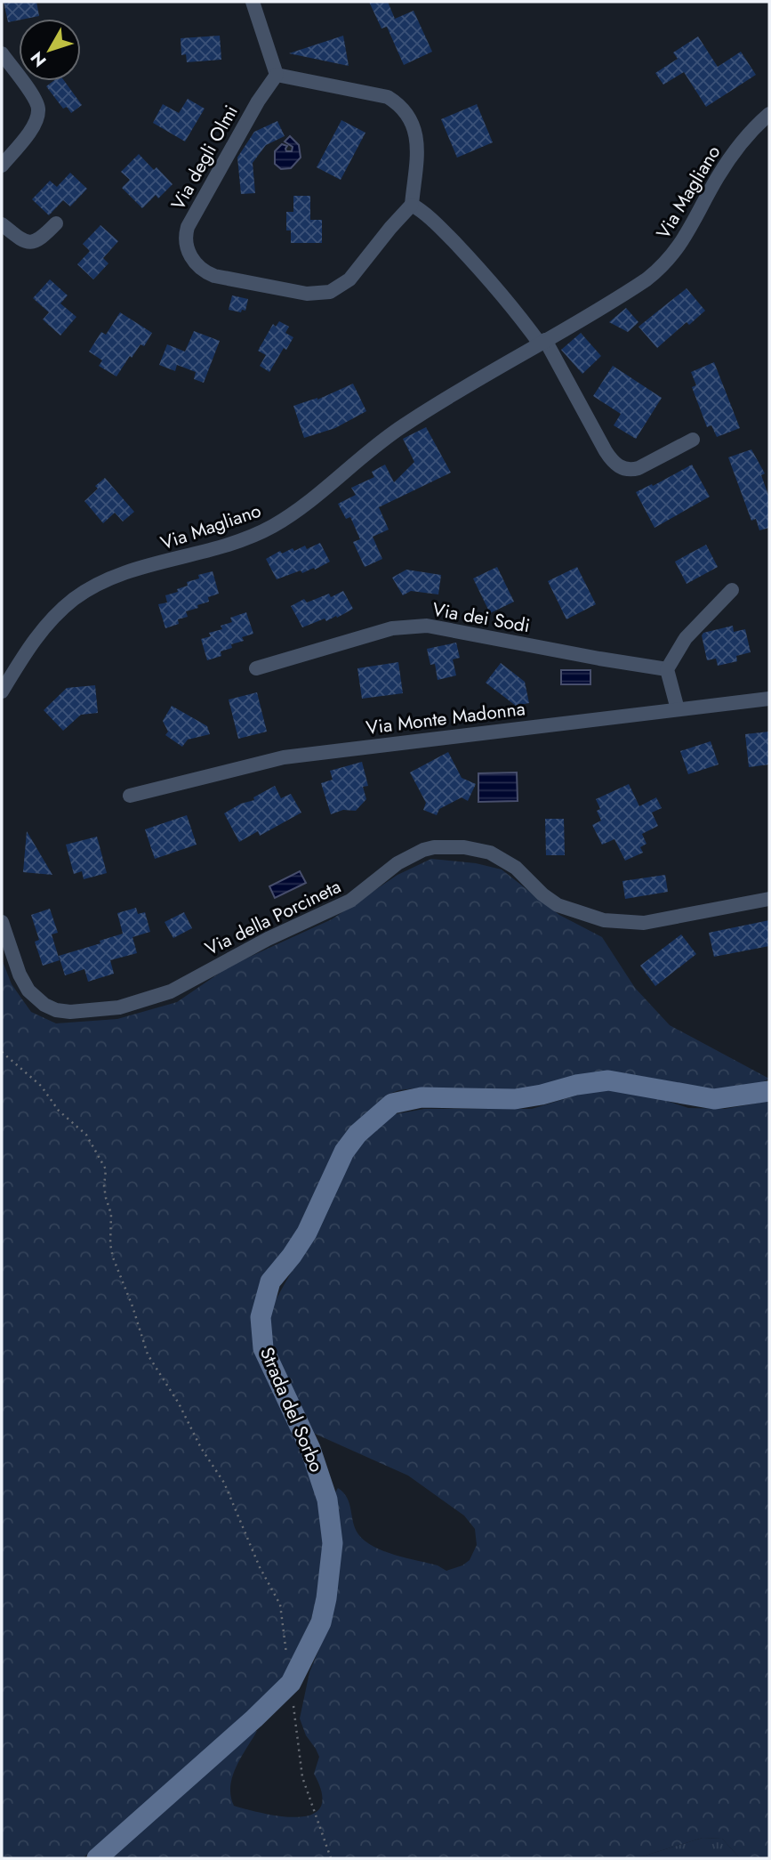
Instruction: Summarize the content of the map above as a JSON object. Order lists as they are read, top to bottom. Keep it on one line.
{"streets":{"street":["Via degli Olmi","Via Magliano","Via dei Sodi","Via Monte Madonna","Via della Porcineta","Strada del Sorbo"]},"north":"bottom left"}
